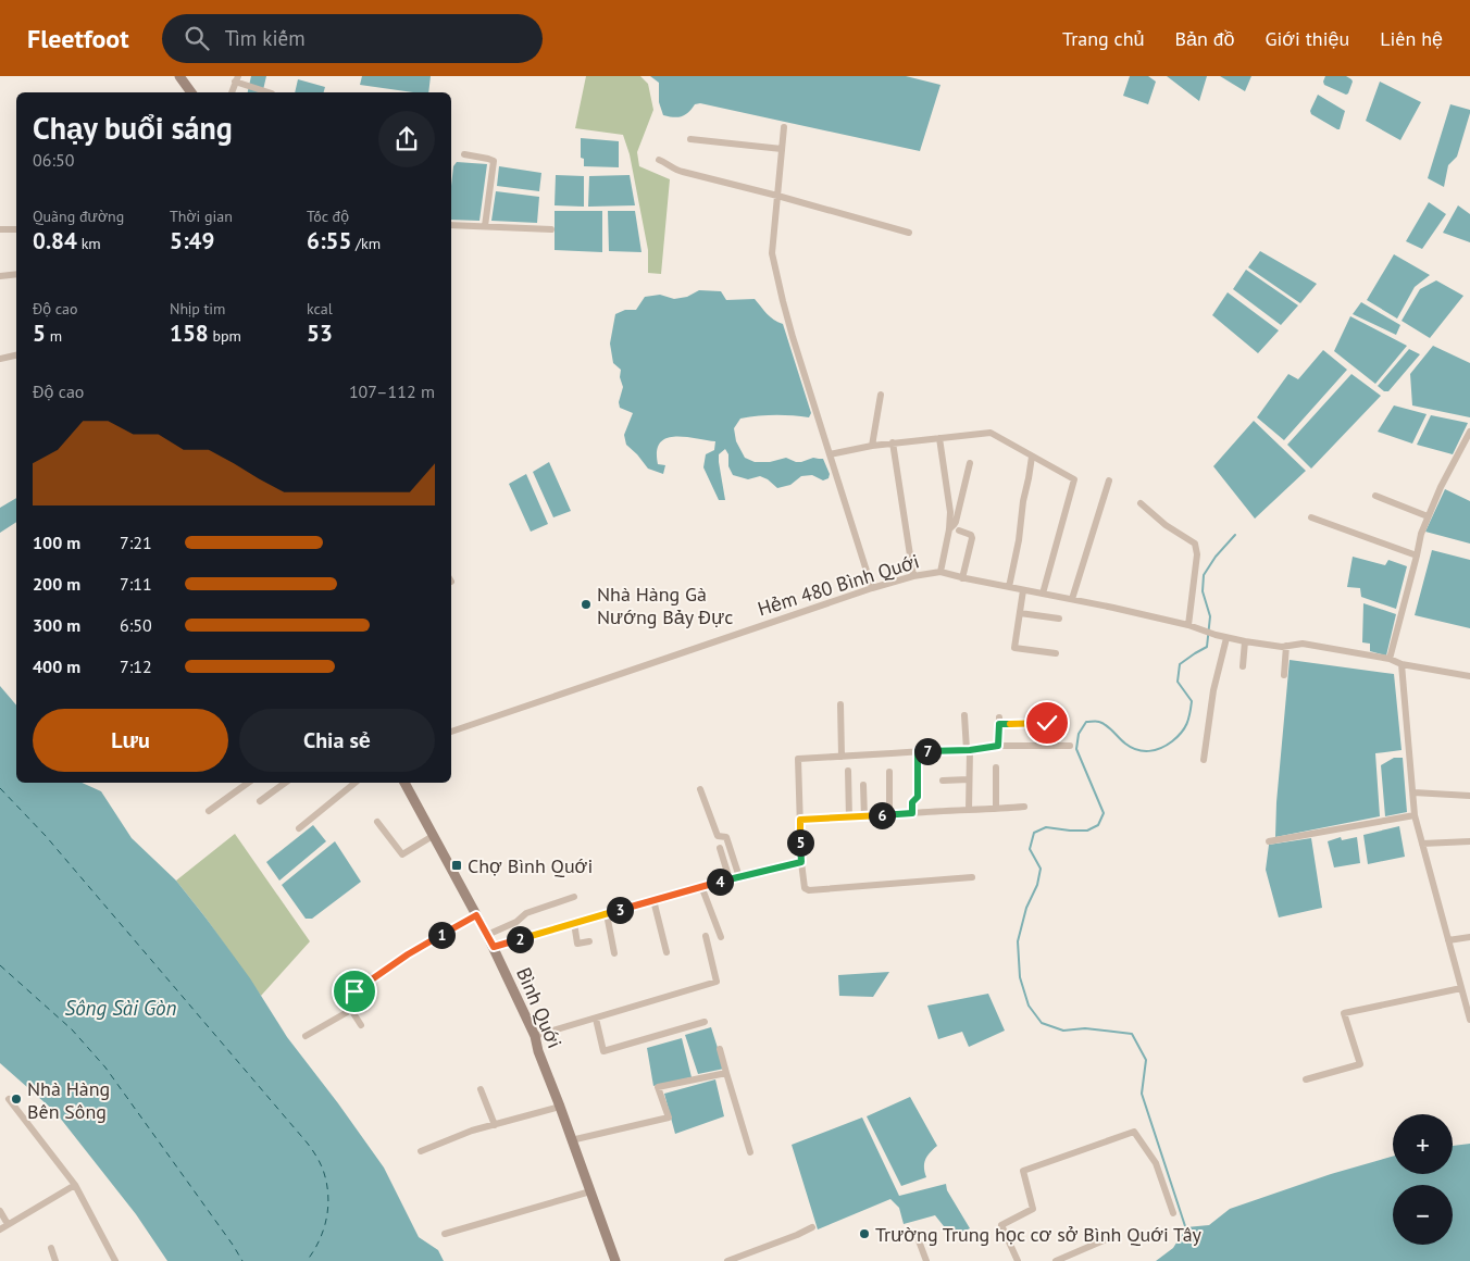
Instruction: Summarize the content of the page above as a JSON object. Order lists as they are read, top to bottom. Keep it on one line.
{"streets":{"main road":["Bình Quới"],"street":["Hẻm 480 Bình Quới"]},"water":["Sông Sài Gòn"],"places":{"other":["Nhà Hàng Gà Nướng Bảy Đực","Nhà Hàng Bên Sông","Trường Trung học cơ sở Bình Quới Tây"],"transit":["Chợ Bình Quới"]},"page":{"header":"Fleetfoot","search":"Tìm kiếm","nav":["Trang chủ","Bản đồ","Giới thiệu","Liên hệ"],"heading":["Chạy buổi sáng","06:50"],"stats":[["Quãng đường","0.84 km"],["Thời gian","5:49"],["Tốc độ","6:55 /km"],["Độ cao","5 m"],["Nhịp tim","158 bpm"],["kcal","53"]],"chart":["Độ cao","107–112 m"],"list":[{"name":"100 m","note":"7:21"},{"name":"200 m","note":"7:11"},{"name":"300 m","note":"6:50"},{"name":"400 m","note":"7:12"}],"buttons":["Lưu","Chia sẻ"],"pins":["7","6","5","4","3","1","2"],"map_buttons":["+","−"]}}
